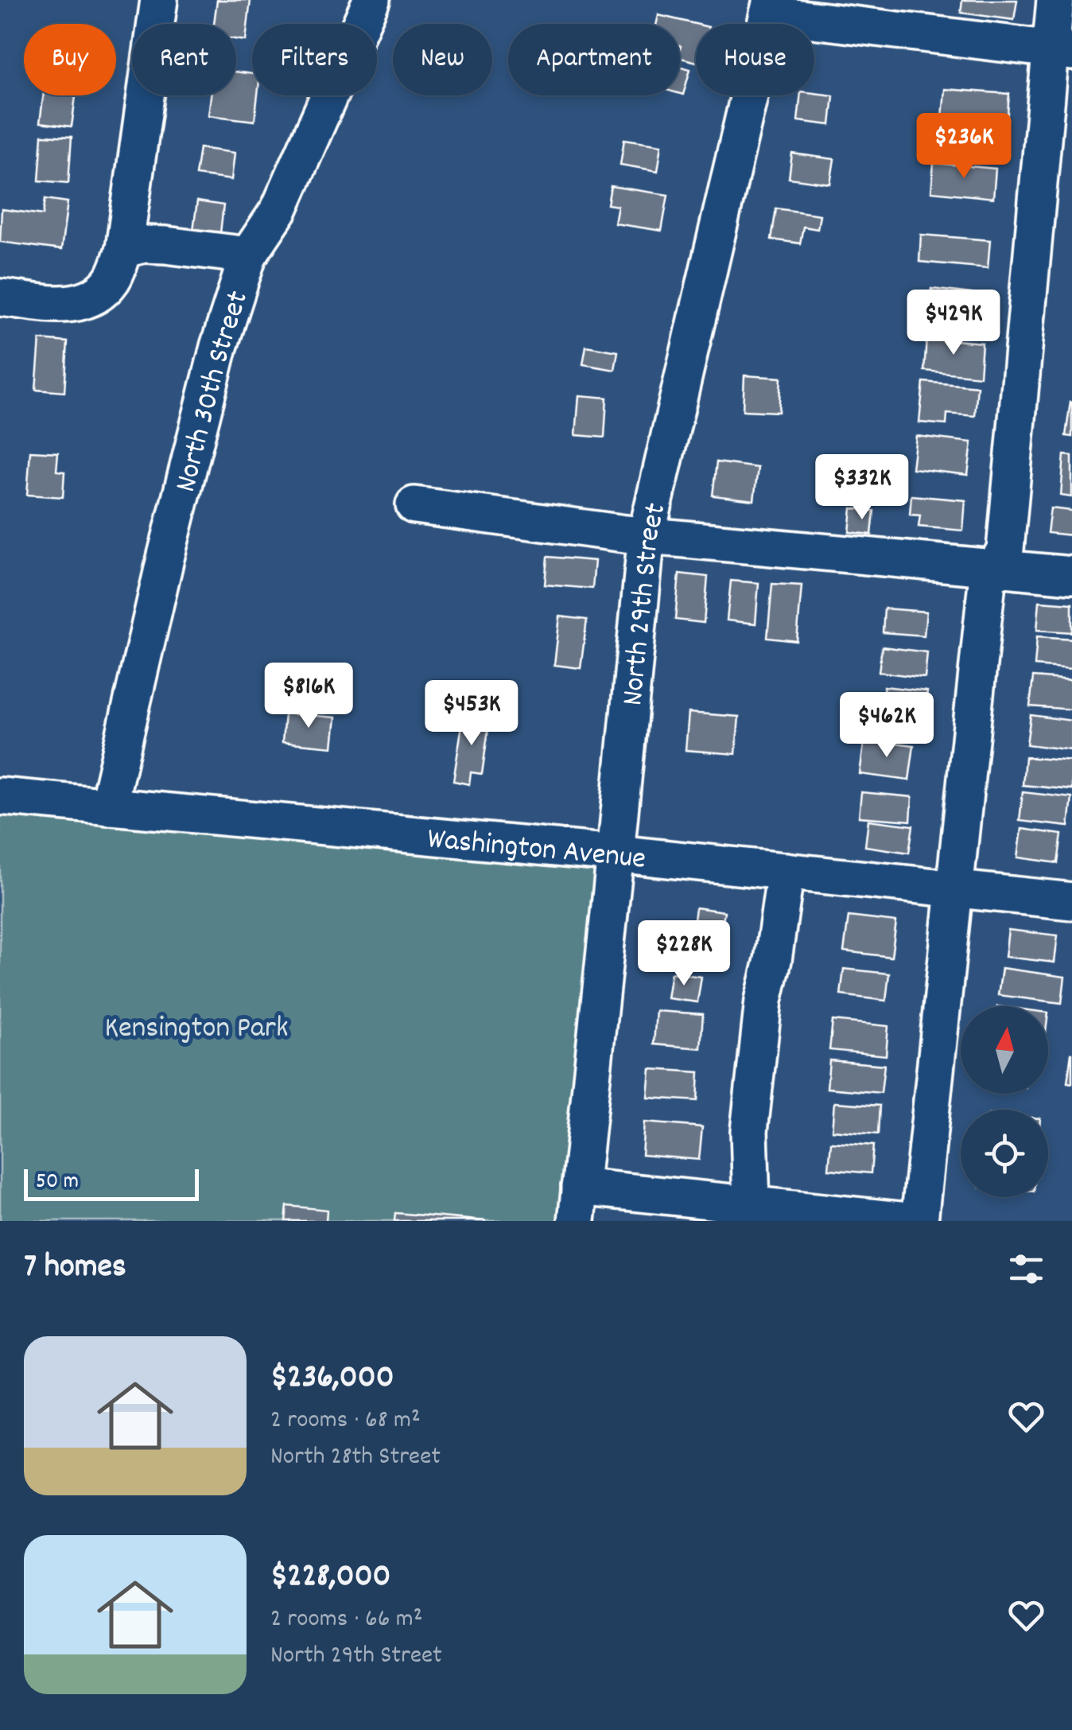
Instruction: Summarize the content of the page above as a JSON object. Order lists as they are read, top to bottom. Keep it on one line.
{"streets":{"street":["North 30th Street","North 29th Street","Washington Avenue"]},"crossings":[["North 30th Street","Washington Avenue"],["North 29th Street","Washington Avenue"]],"parks":["Kensington Park"],"scale_bar":"50 m","north":"top","page":{"chip":["Buy","Rent","Filters","New","Apartment","House"],"price":["$236K","$429K","$332K","$816K","$453K","$462K","$228K"],"scale":"50 m","heading":"7 homes","list":[{"name":"$236,000","note":"2 rooms · 68 m² · North 28th Street"},{"name":"$228,000","note":"2 rooms · 66 m² · North 29th Street"}]}}
